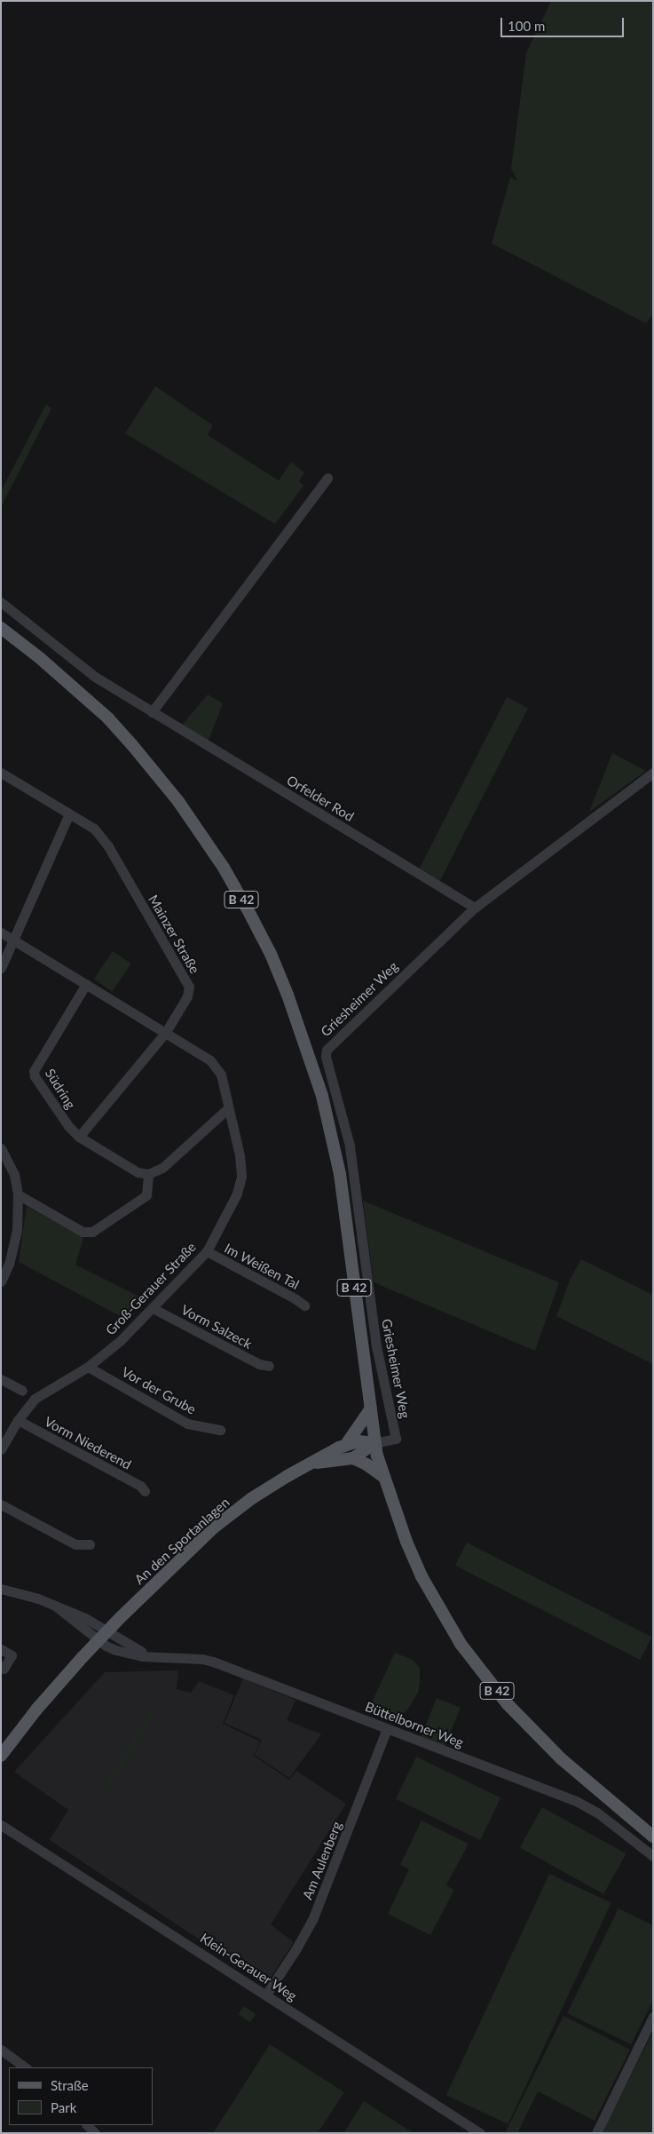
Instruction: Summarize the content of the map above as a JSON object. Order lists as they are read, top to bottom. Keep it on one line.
{"streets":{"main road":["B 42","An den Sportanlagen"],"street":["Orfelder Rod","Mainzer Straße","Griesheimer Weg","Südring","Im Weißen Tal","Groß-Gerauer Straße","Vorm Salzeck","Vor der Grube","Vorm Niederend","Büttelborner Weg","Am Aulenberg","Klein-Gerauer Weg"]},"crossings":[["Orfelder Rod","Griesheimer Weg"],["B 42","Griesheimer Weg"],["Mainzer Straße","Südring"],["Mainzer Straße","Groß-Gerauer Straße"],["Südring","Groß-Gerauer Straße"],["Im Weißen Tal","Groß-Gerauer Straße"],["Groß-Gerauer Straße","Vorm Salzeck"],["Groß-Gerauer Straße","Vor der Grube"],["Groß-Gerauer Straße","Vorm Niederend"],["An den Sportanlagen","Büttelborner Weg"],["Büttelborner Weg","Am Aulenberg"],["Am Aulenberg","Klein-Gerauer Weg"]],"legend":["Straße","Park"],"scale_bar":"100 m"}
